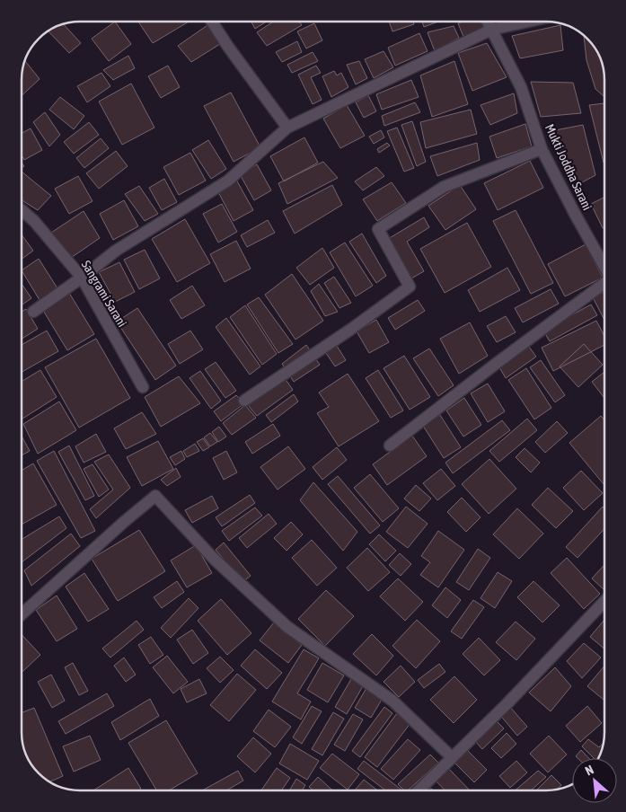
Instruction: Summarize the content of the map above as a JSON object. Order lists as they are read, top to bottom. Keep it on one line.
{"streets":{"street":["Mukti Joddha Sarani","Sangrami Sarani"]},"north":"top left"}
